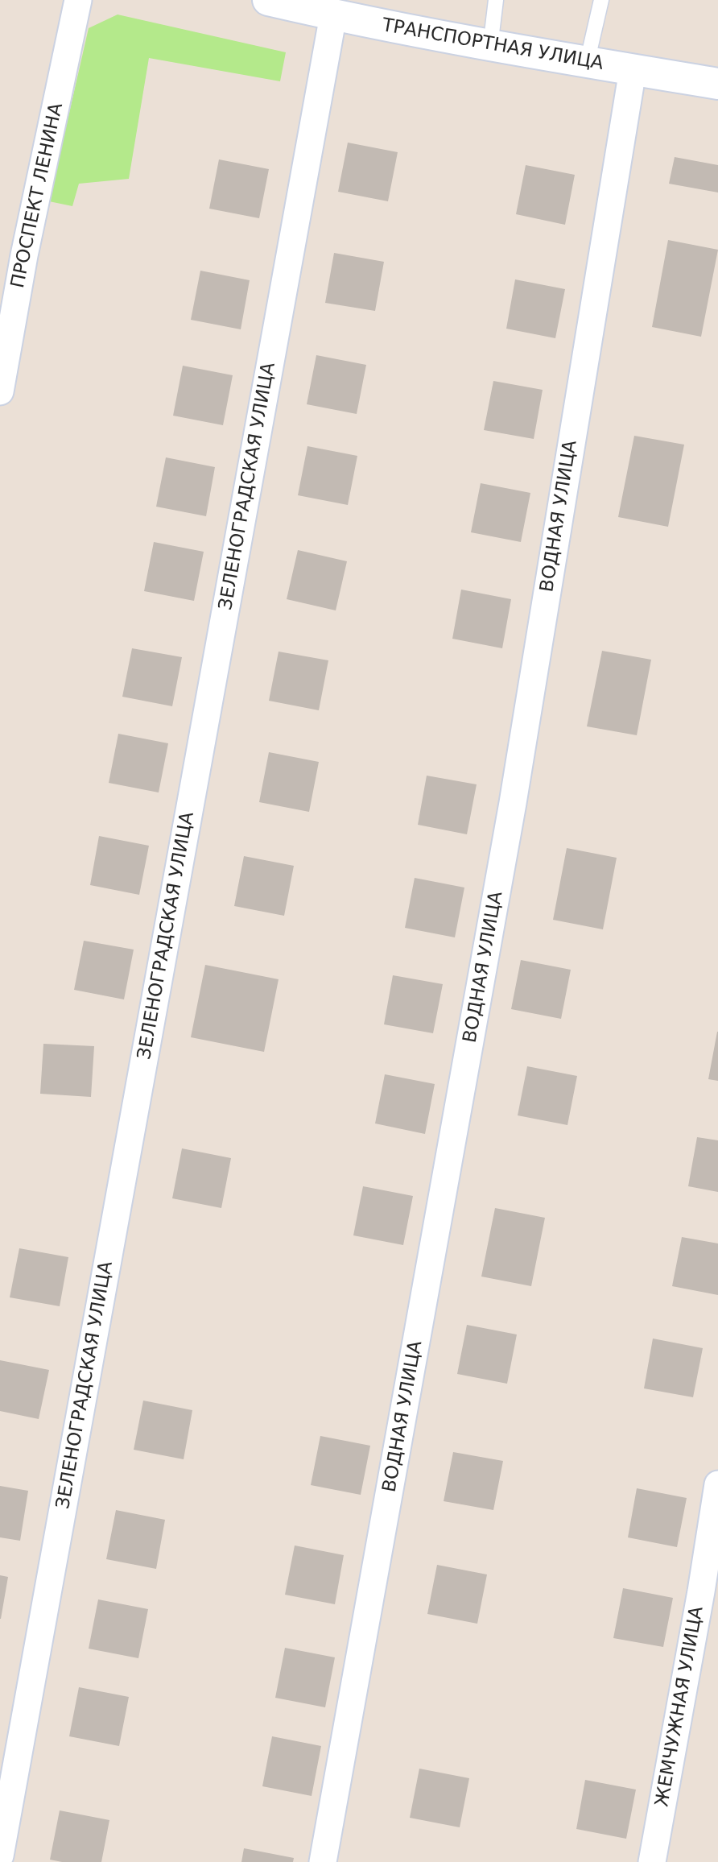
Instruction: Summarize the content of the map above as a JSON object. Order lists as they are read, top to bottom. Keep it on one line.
{"streets":{"street":["ТРАНСПОРТНАЯ УЛИЦА","ПРОСПЕКТ ЛЕНИНА","ЗЕЛЕНОГРАДСКАЯ УЛИЦА","ВОДНАЯ УЛИЦА","ЖЕМЧУЖНАЯ УЛИЦА"]},"crossings":[["ТРАНСПОРТНАЯ УЛИЦА","ЗЕЛЕНОГРАДСКАЯ УЛИЦА"],["ТРАНСПОРТНАЯ УЛИЦА","ВОДНАЯ УЛИЦА"]]}
